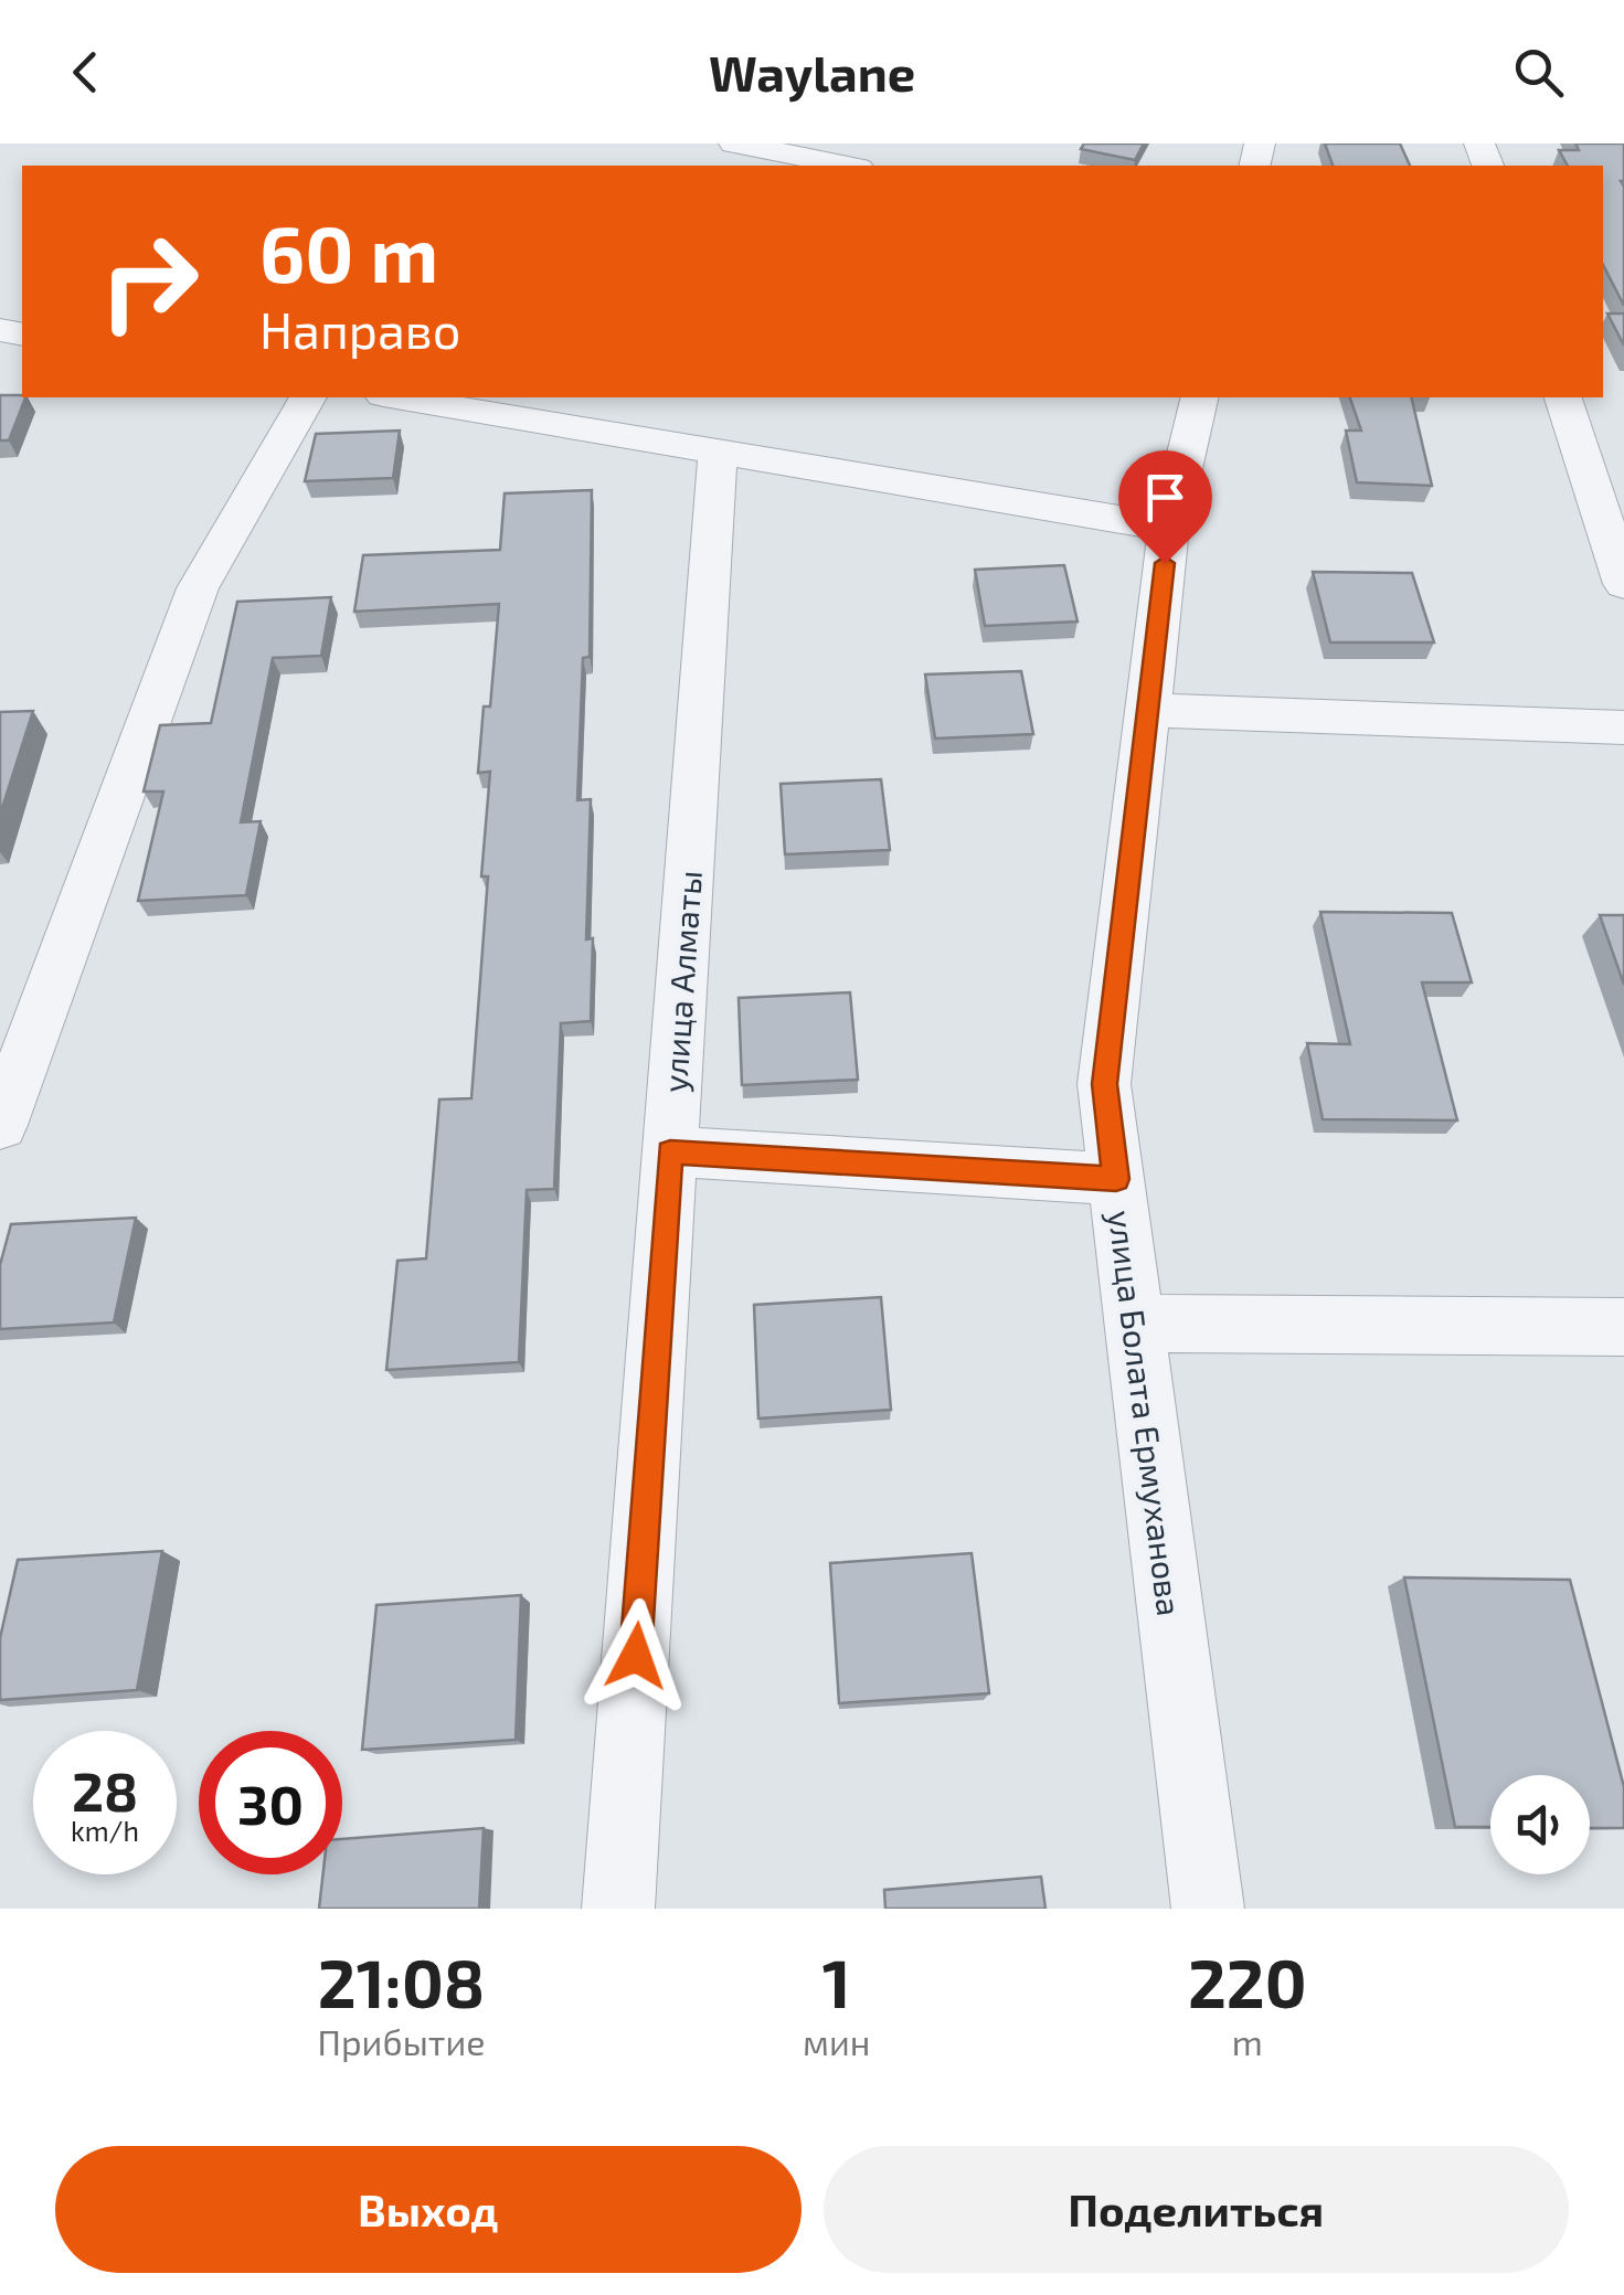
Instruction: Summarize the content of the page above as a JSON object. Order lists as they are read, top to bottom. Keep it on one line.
{"streets":{"street":["улица Алматы","улица Болата Ермуханова"]},"page":{"header":"Waylane","turn":["60 m","Направо"],"speed":"28 km/h","limit":"30","eta":["21:08","Прибытие","1","мин","220","m"],"buttons":["Выход","Поделиться"]}}
